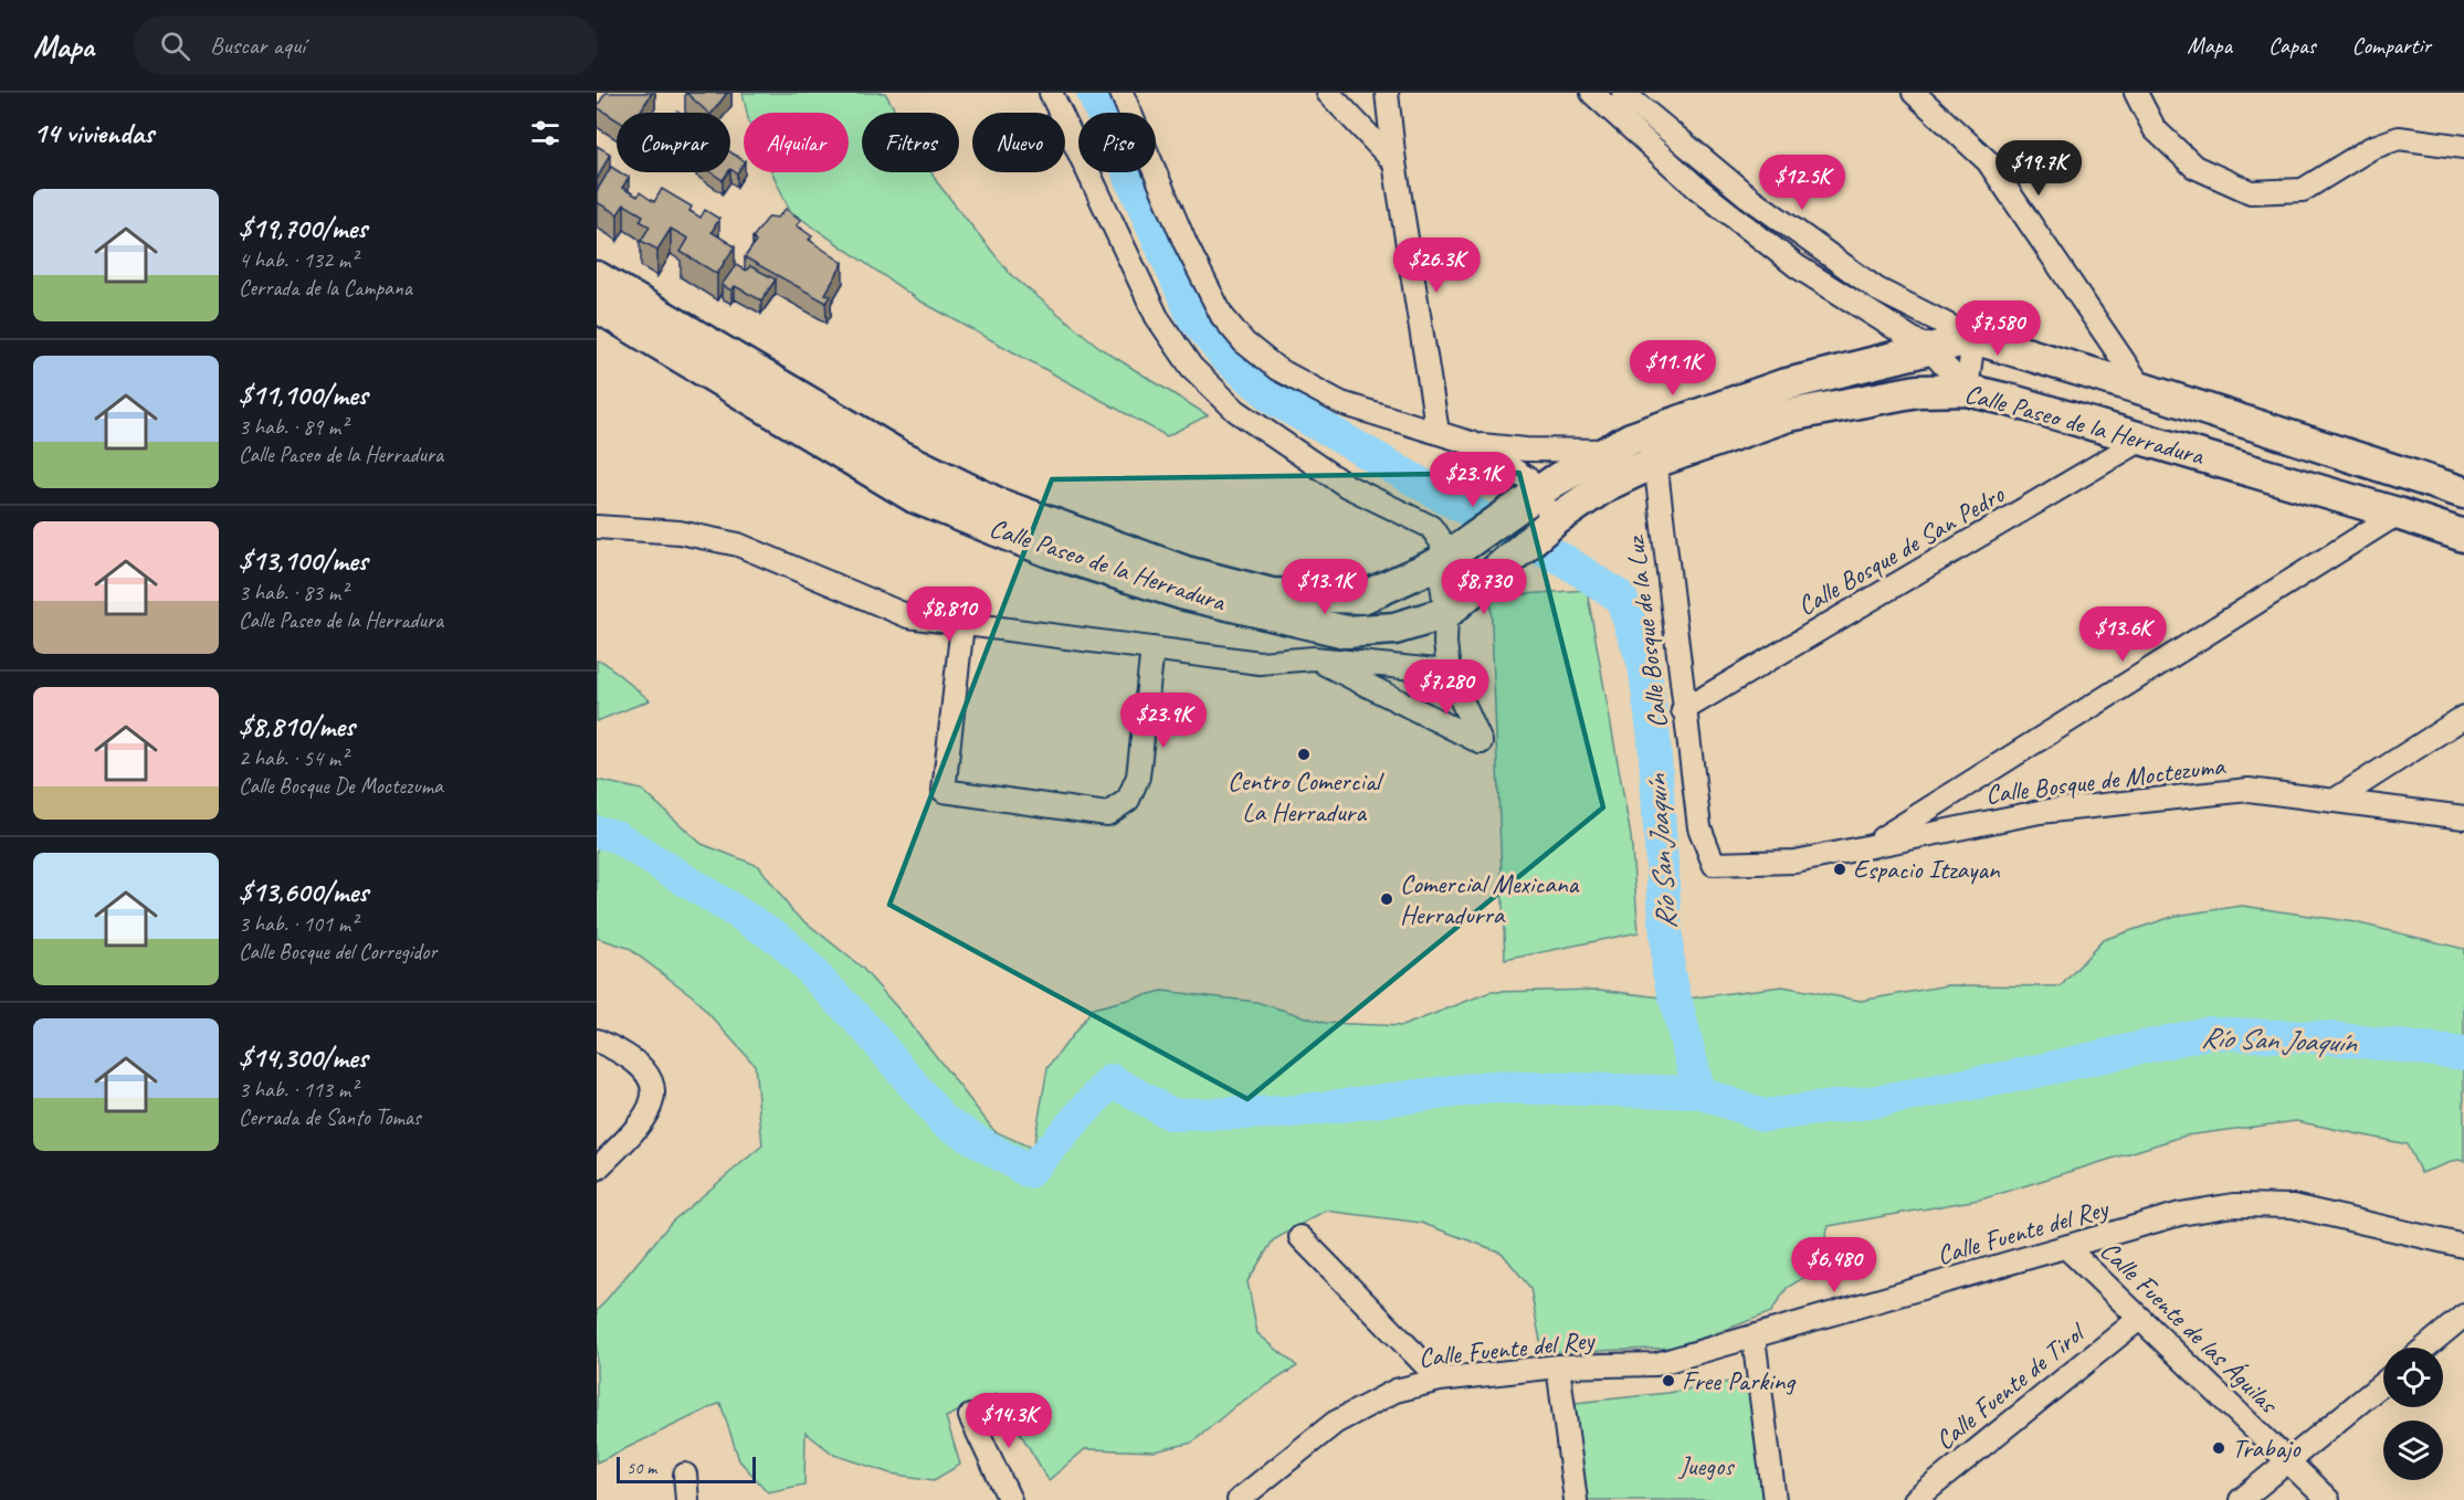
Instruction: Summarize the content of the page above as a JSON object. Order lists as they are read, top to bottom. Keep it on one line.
{"streets":{"main road":["Calle Paseo de la Herradura"],"street":["Calle Bosque de San Pedro","Calle Bosque de la Luz","Calle Bosque de Moctezuma","Calle Fuente del Rey","Calle Fuente de las Águilas","Calle Fuente de Tirol"]},"crossings":[["Calle Paseo de la Herradura","Calle Bosque de San Pedro"],["Calle Paseo de la Herradura","Calle Bosque de la Luz"],["Calle Bosque de San Pedro","Calle Bosque de la Luz"],["Calle Bosque de la Luz","Calle Bosque de Moctezuma"],["Calle Fuente del Rey","Calle Fuente de las Águilas"],["Calle Fuente de las Águilas","Calle Fuente de Tirol"]],"water":["Río San Joaquín"],"parks":["Juegos"],"places":["Centro Comercial La Herradura","Espacio Itzayan","Comercial Mexicana Herradurra","Free Parking","Trabajo"],"scale_bar":"50 m","page":{"header":"Mapa","search":"Buscar aquí","nav":["Mapa","Capas","Compartir"],"heading":"14 viviendas","chip":["Comprar","Alquilar","Filtros","Nuevo","Piso"],"price":["$19.7K","$12.5K","$26.3K","$7,580","$11.1K","$23.1K","$13.1K","$8,730","$8,810","$13.6K","$7,280","$23.9K","$6,480","$14.3K"],"list":[{"name":"$19,700/mes","note":"4 hab. · 132 m² · Cerrada de la Campana"},{"name":"$11,100/mes","note":"3 hab. · 89 m² · Calle Paseo de la Herradura"},{"name":"$13,100/mes","note":"3 hab. · 83 m² · Calle Paseo de la Herradura"},{"name":"$8,810/mes","note":"2 hab. · 54 m² · Calle Bosque De Moctezuma"},{"name":"$13,600/mes","note":"3 hab. · 101 m² · Calle Bosque del Corregidor"},{"name":"$14,300/mes","note":"3 hab. · 113 m² · Cerrada de Santo Tomas"}],"scale":"50 m"}}
